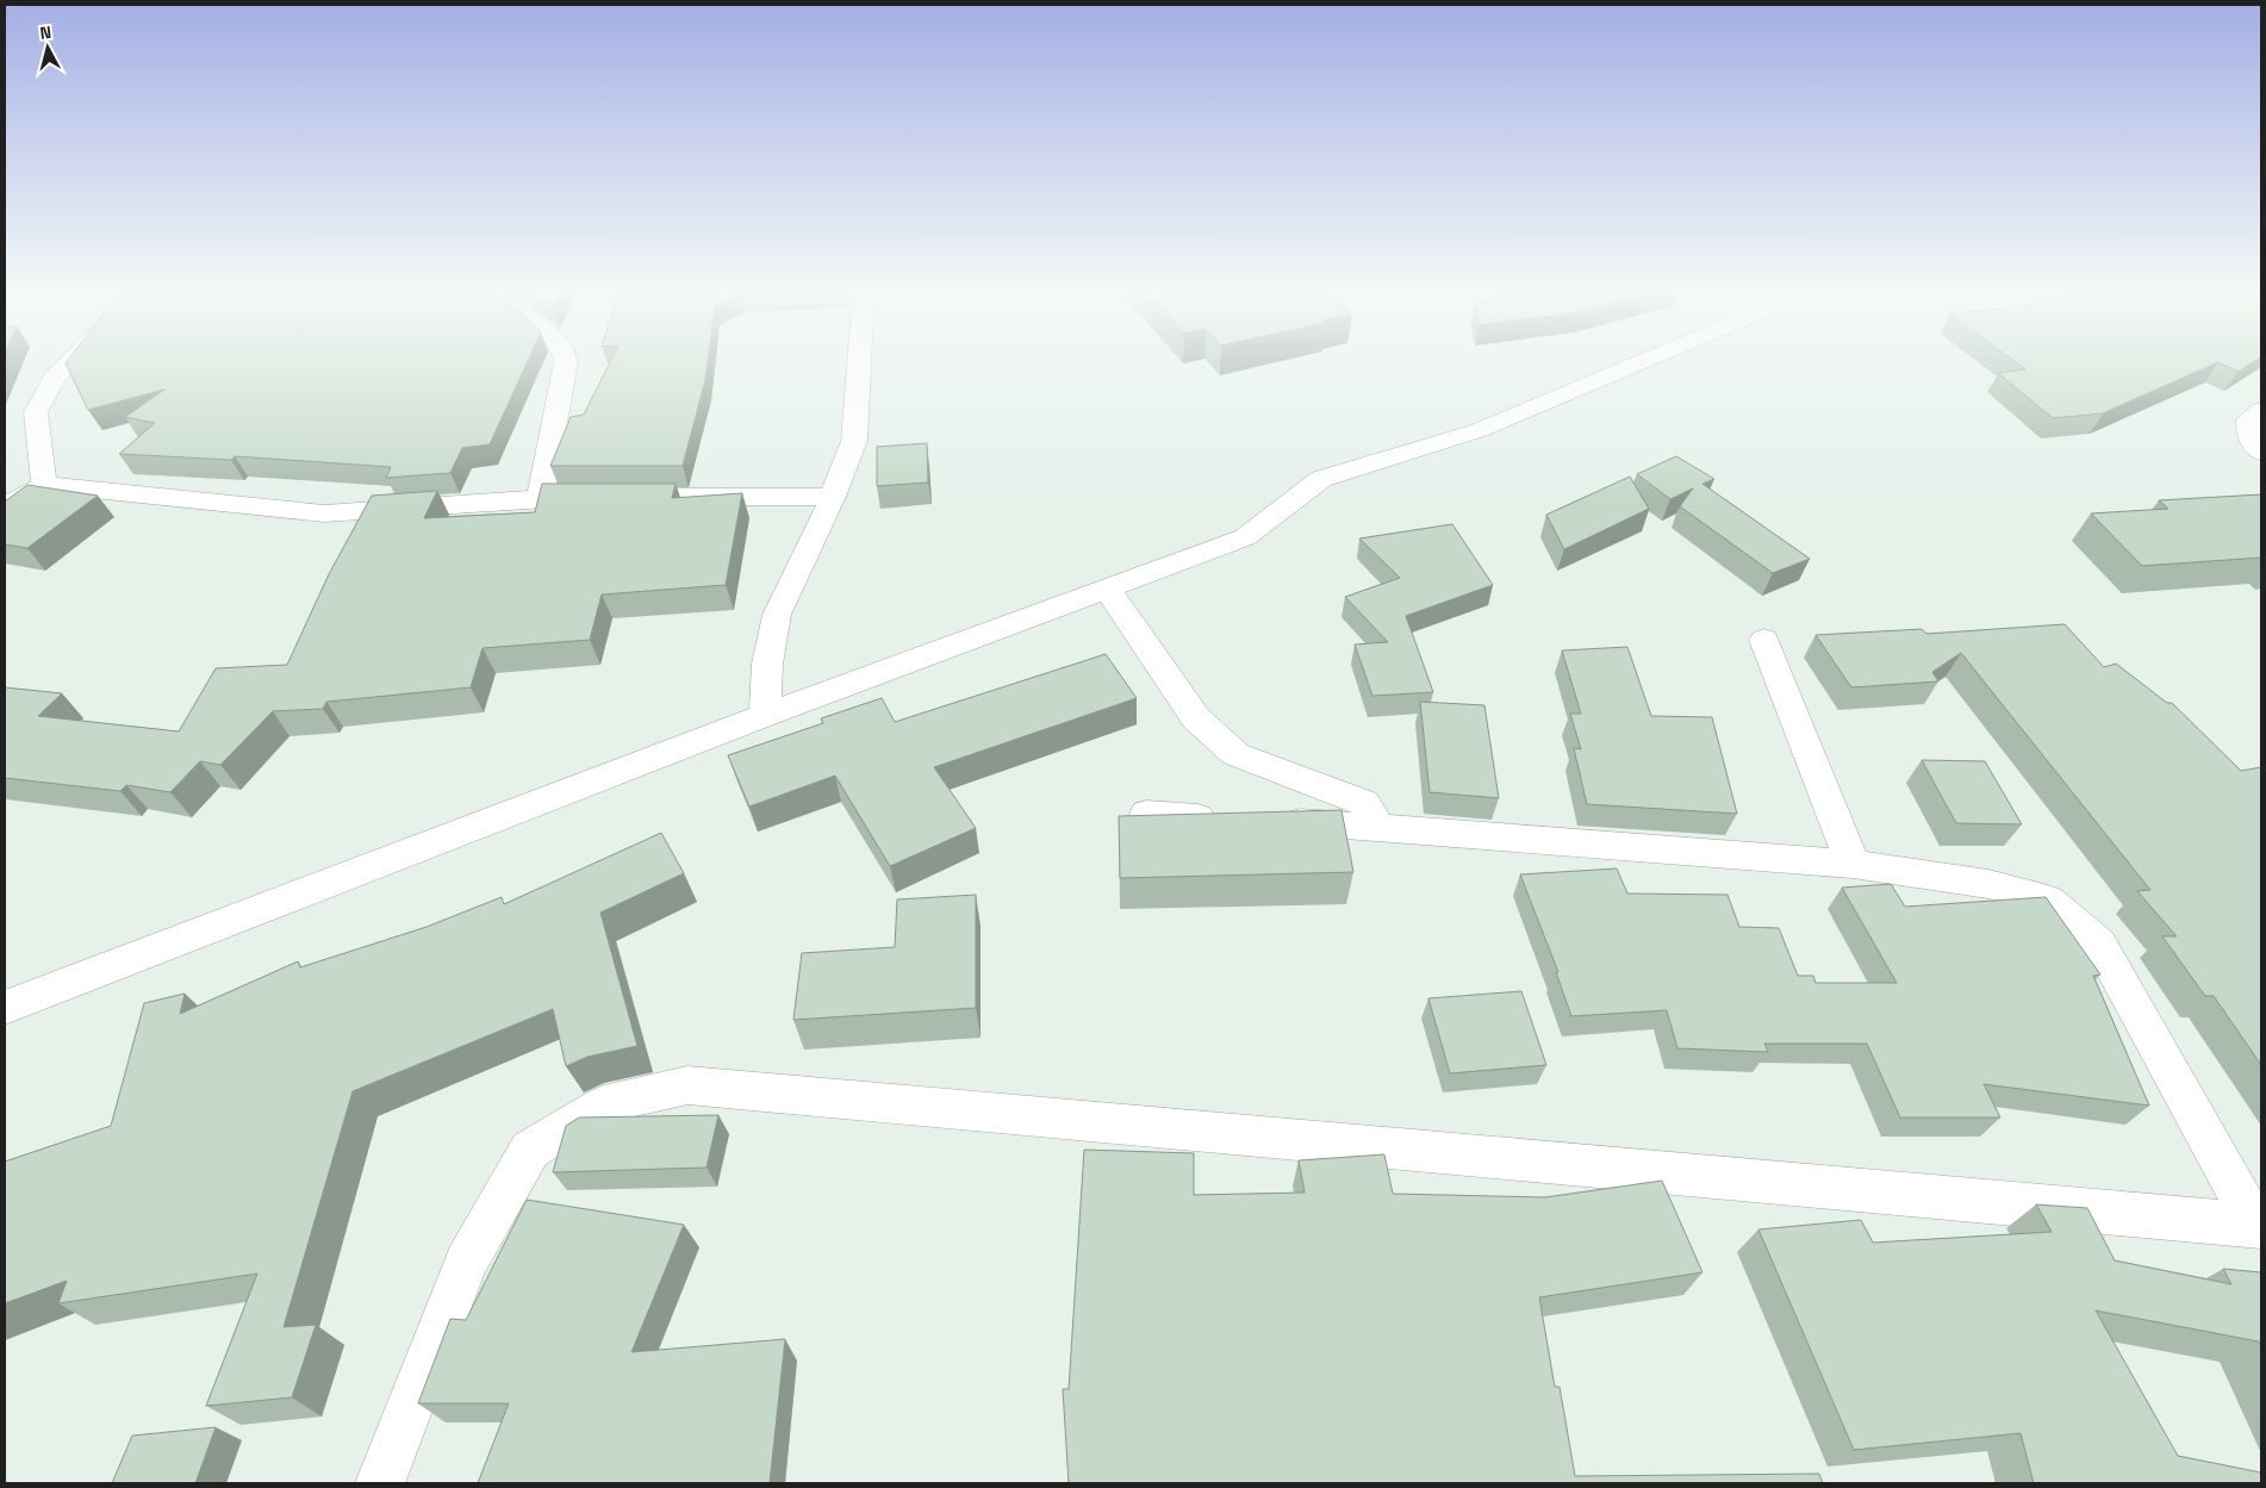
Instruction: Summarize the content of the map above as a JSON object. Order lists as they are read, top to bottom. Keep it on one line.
{"north":"top"}
